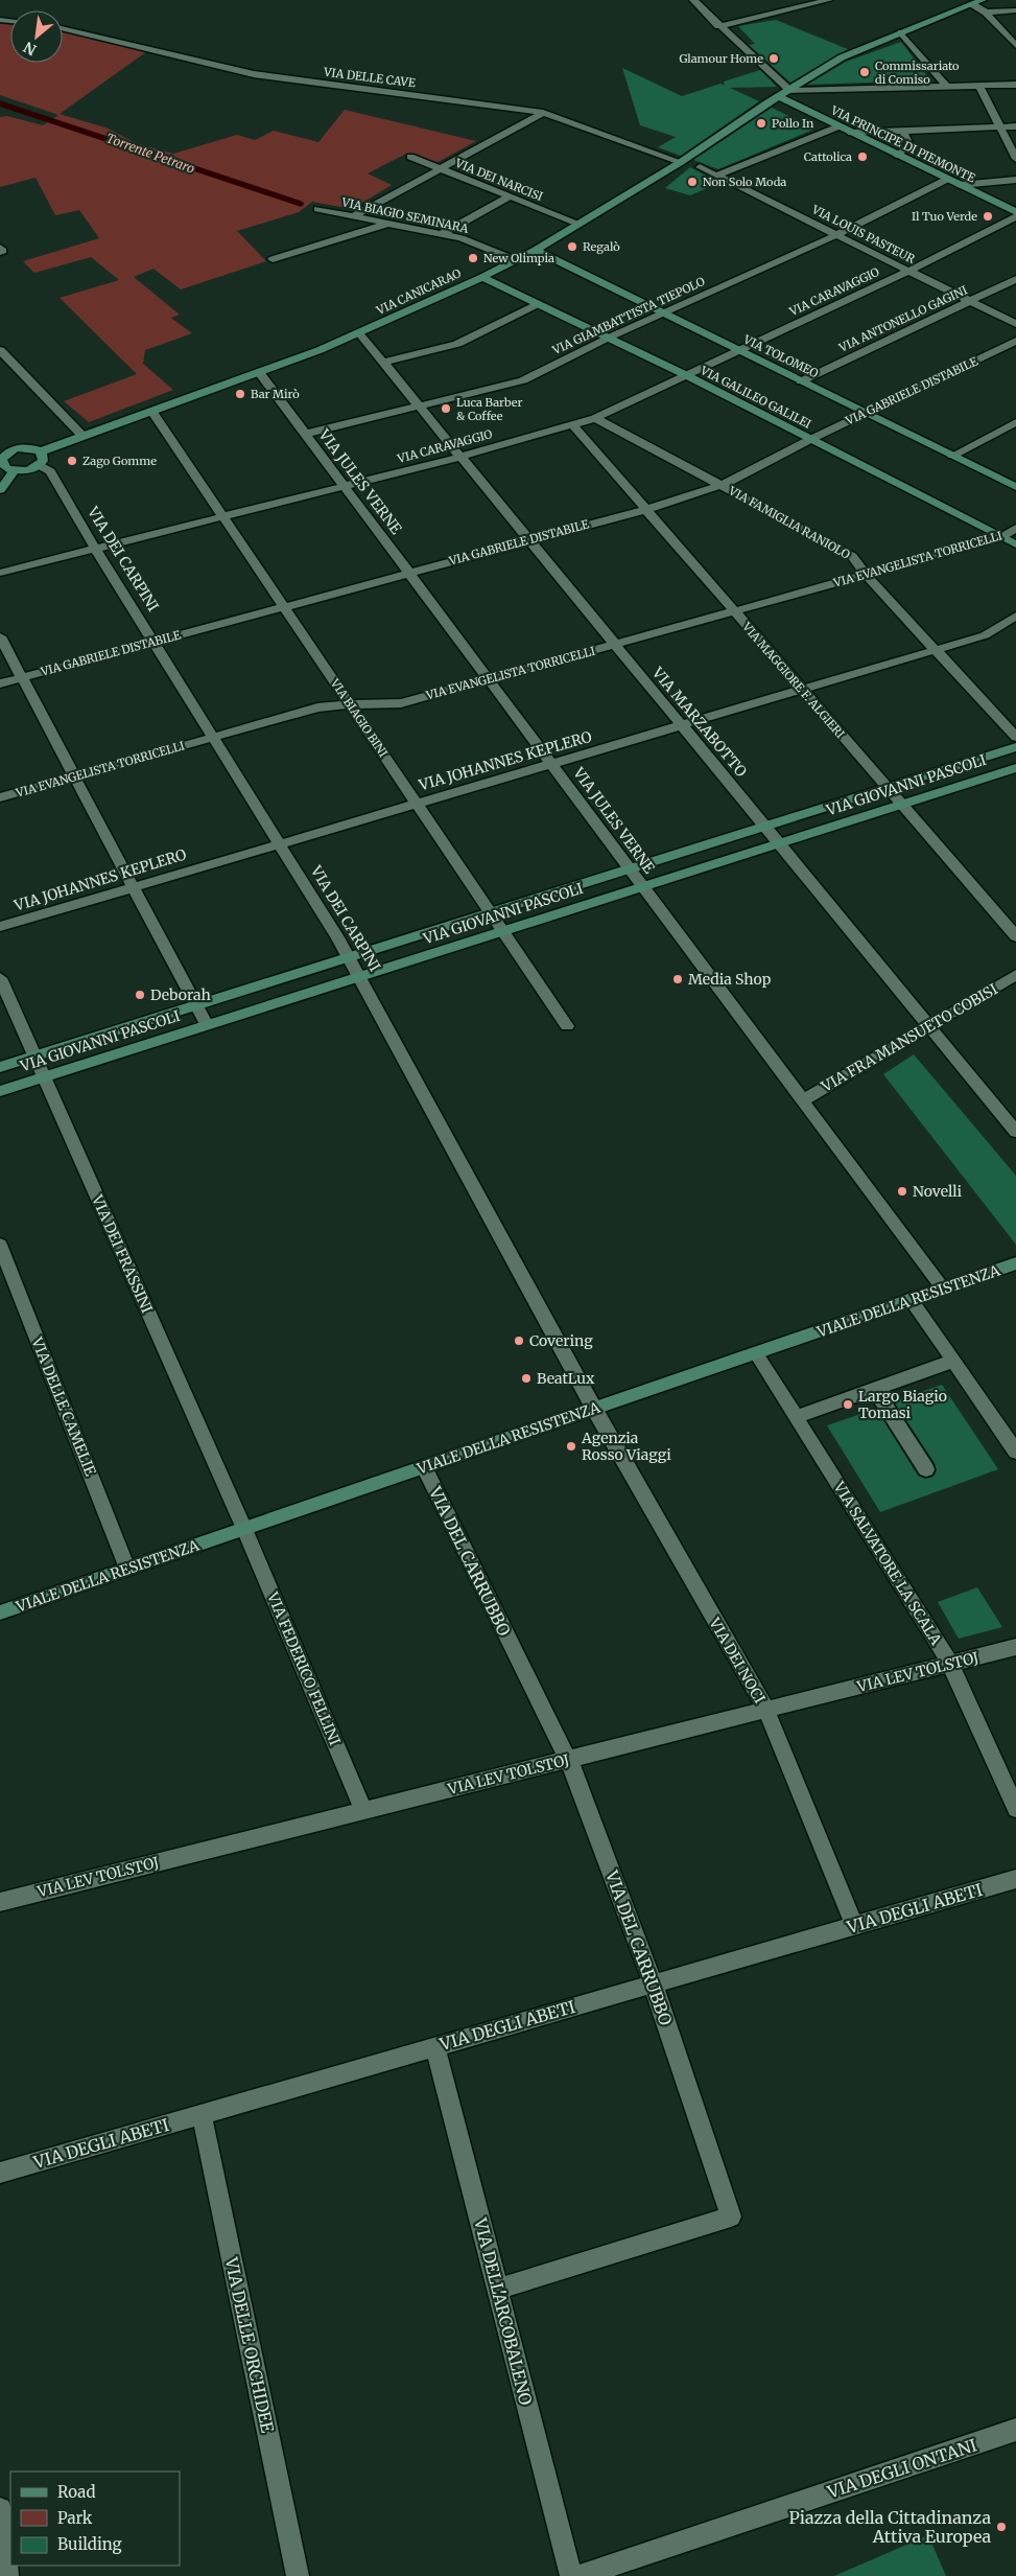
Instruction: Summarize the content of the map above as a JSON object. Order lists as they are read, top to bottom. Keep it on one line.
{"streets":{"street":["VIA DELLE CAVE","VIA PRINCIPE DI PIEMONTE","VIA DEI NARCISI","VIA BIAGIO SEMINARA","VIA LOUIS PASTEUR","VIA CANICARAO","VIA CARAVAGGIO","VIA GIAMBATTISTA TIEPOLO","VIA ANTONELLO GAGINI","VIA TOLOMEO","VIA GABRIELE DISTABILE","VIA GALILEO GALILEI","VIA JULES VERNE","VIA FAMIGLIA RANIOLO","VIA DEI CARPINI","VIA EVANGELISTA TORRICELLI","VIA MAGGIORE F. ALGIERI","VIA BIAGIO BINI","VIA MARZABOTTO","VIA JOHANNES KEPLERO","VIA GIOVANNI PASCOLI","VIA FRA MANSUETO COBISI","VIA DEI FRASSINI","VIALE DELLA RESISTENZA","VIA DELLE CAMELIE","VIA DEL CARRUBBO","VIA SALVATORE LA SCALA","VIA DEI NOCI","VIA FEDERICO FELLINI","VIA LEV TOLSTOJ","VIA DEGLI ABETI","VIA DELL'ARCOBALENO","VIA DELLE ORCHIDEE","VIA DEGLI ONTANI"]},"crossings":[["VIA DELLE CAVE","VIA CANICARAO"],["VIA PRINCIPE DI PIEMONTE","VIA CANICARAO"],["VIA PRINCIPE DI PIEMONTE","VIA GIAMBATTISTA TIEPOLO"],["VIA DEI NARCISI","VIA CANICARAO"],["VIA BIAGIO SEMINARA","VIA CANICARAO"],["VIA LOUIS PASTEUR","VIA CARAVAGGIO"],["VIA LOUIS PASTEUR","VIA GIAMBATTISTA TIEPOLO"],["VIA LOUIS PASTEUR","VIA ANTONELLO GAGINI"],["VIA CANICARAO","VIA TOLOMEO"],["VIA CANICARAO","VIA GALILEO GALILEI"],["VIA CANICARAO","VIA JULES VERNE"],["VIA CANICARAO","VIA DEI CARPINI"],["VIA CANICARAO","VIA BIAGIO BINI"],["VIA CANICARAO","VIA MARZABOTTO"],["VIA CARAVAGGIO","VIA TOLOMEO"],["VIA CARAVAGGIO","VIA GALILEO GALILEI"],["VIA CARAVAGGIO","VIA JULES VERNE"],["VIA CARAVAGGIO","VIA FAMIGLIA RANIOLO"],["VIA CARAVAGGIO","VIA DEI CARPINI"],["VIA CARAVAGGIO","VIA MAGGIORE F. ALGIERI"],["VIA CARAVAGGIO","VIA BIAGIO BINI"],["VIA CARAVAGGIO","VIA MARZABOTTO"],["VIA GIAMBATTISTA TIEPOLO","VIA TOLOMEO"],["VIA GIAMBATTISTA TIEPOLO","VIA GALILEO GALILEI"],["VIA GIAMBATTISTA TIEPOLO","VIA JULES VERNE"],["VIA GIAMBATTISTA TIEPOLO","VIA MARZABOTTO"],["VIA ANTONELLO GAGINI","VIA TOLOMEO"],["VIA TOLOMEO","VIA GABRIELE DISTABILE"],["VIA GABRIELE DISTABILE","VIA GALILEO GALILEI"],["VIA GABRIELE DISTABILE","VIA JULES VERNE"],["VIA GABRIELE DISTABILE","VIA FAMIGLIA RANIOLO"],["VIA GABRIELE DISTABILE","VIA DEI CARPINI"],["VIA GABRIELE DISTABILE","VIA MAGGIORE F. ALGIERI"],["VIA GABRIELE DISTABILE","VIA BIAGIO BINI"],["VIA GABRIELE DISTABILE","VIA MARZABOTTO"],["VIA GALILEO GALILEI","VIA EVANGELISTA TORRICELLI"],["VIA JULES VERNE","VIA EVANGELISTA TORRICELLI"],["VIA JULES VERNE","VIA JOHANNES KEPLERO"],["VIA JULES VERNE","VIA GIOVANNI PASCOLI"],["VIA JULES VERNE","VIA FRA MANSUETO COBISI"],["VIA JULES VERNE","VIALE DELLA RESISTENZA"],["VIA FAMIGLIA RANIOLO","VIA EVANGELISTA TORRICELLI"],["VIA FAMIGLIA RANIOLO","VIA JOHANNES KEPLERO"],["VIA DEI CARPINI","VIA EVANGELISTA TORRICELLI"],["VIA DEI CARPINI","VIA JOHANNES KEPLERO"],["VIA DEI CARPINI","VIA GIOVANNI PASCOLI"],["VIA DEI CARPINI","VIALE DELLA RESISTENZA"],["VIA DEI CARPINI","VIA DEI NOCI"],["VIA EVANGELISTA TORRICELLI","VIA MAGGIORE F. ALGIERI"],["VIA EVANGELISTA TORRICELLI","VIA BIAGIO BINI"],["VIA EVANGELISTA TORRICELLI","VIA MARZABOTTO"],["VIA MAGGIORE F. ALGIERI","VIA JOHANNES KEPLERO"],["VIA MAGGIORE F. ALGIERI","VIA GIOVANNI PASCOLI"],["VIA BIAGIO BINI","VIA JOHANNES KEPLERO"],["VIA BIAGIO BINI","VIA GIOVANNI PASCOLI"],["VIA MARZABOTTO","VIA JOHANNES KEPLERO"],["VIA MARZABOTTO","VIA GIOVANNI PASCOLI"],["VIA MARZABOTTO","VIA FRA MANSUETO COBISI"],["VIA GIOVANNI PASCOLI","VIA DEI FRASSINI"],["VIA DEI FRASSINI","VIALE DELLA RESISTENZA"],["VIA DEI FRASSINI","VIA FEDERICO FELLINI"],["VIALE DELLA RESISTENZA","VIA DELLE CAMELIE"],["VIALE DELLA RESISTENZA","VIA DEL CARRUBBO"],["VIALE DELLA RESISTENZA","VIA SALVATORE LA SCALA"],["VIALE DELLA RESISTENZA","VIA DEI NOCI"],["VIALE DELLA RESISTENZA","VIA FEDERICO FELLINI"],["VIA DEL CARRUBBO","VIA LEV TOLSTOJ"],["VIA DEL CARRUBBO","VIA DEGLI ABETI"],["VIA DEL CARRUBBO","VIA DELL'ARCOBALENO"],["VIA SALVATORE LA SCALA","VIA LEV TOLSTOJ"],["VIA DEI NOCI","VIA LEV TOLSTOJ"],["VIA DEI NOCI","VIA DEGLI ABETI"],["VIA FEDERICO FELLINI","VIA LEV TOLSTOJ"],["VIA DEGLI ABETI","VIA DELL'ARCOBALENO"],["VIA DEGLI ABETI","VIA DELLE ORCHIDEE"]],"water":["Torrente Petraro"],"places":["Glamour Home","Commissariato di Comiso","Pollo In","Cattolica","Non Solo Moda","Il Tuo Verde","Regalò","New Olimpia","Bar Mirò","Luca Barber & Coffee","Zago Gomme","Media Shop","Deborah","Novelli","Covering","BeatLux","Largo Biagio Tomasi","Agenzia Rosso Viaggi","Piazza della Cittadinanza Attiva Europea"],"legend":["Road","Park","Building"],"north":"bottom left"}
